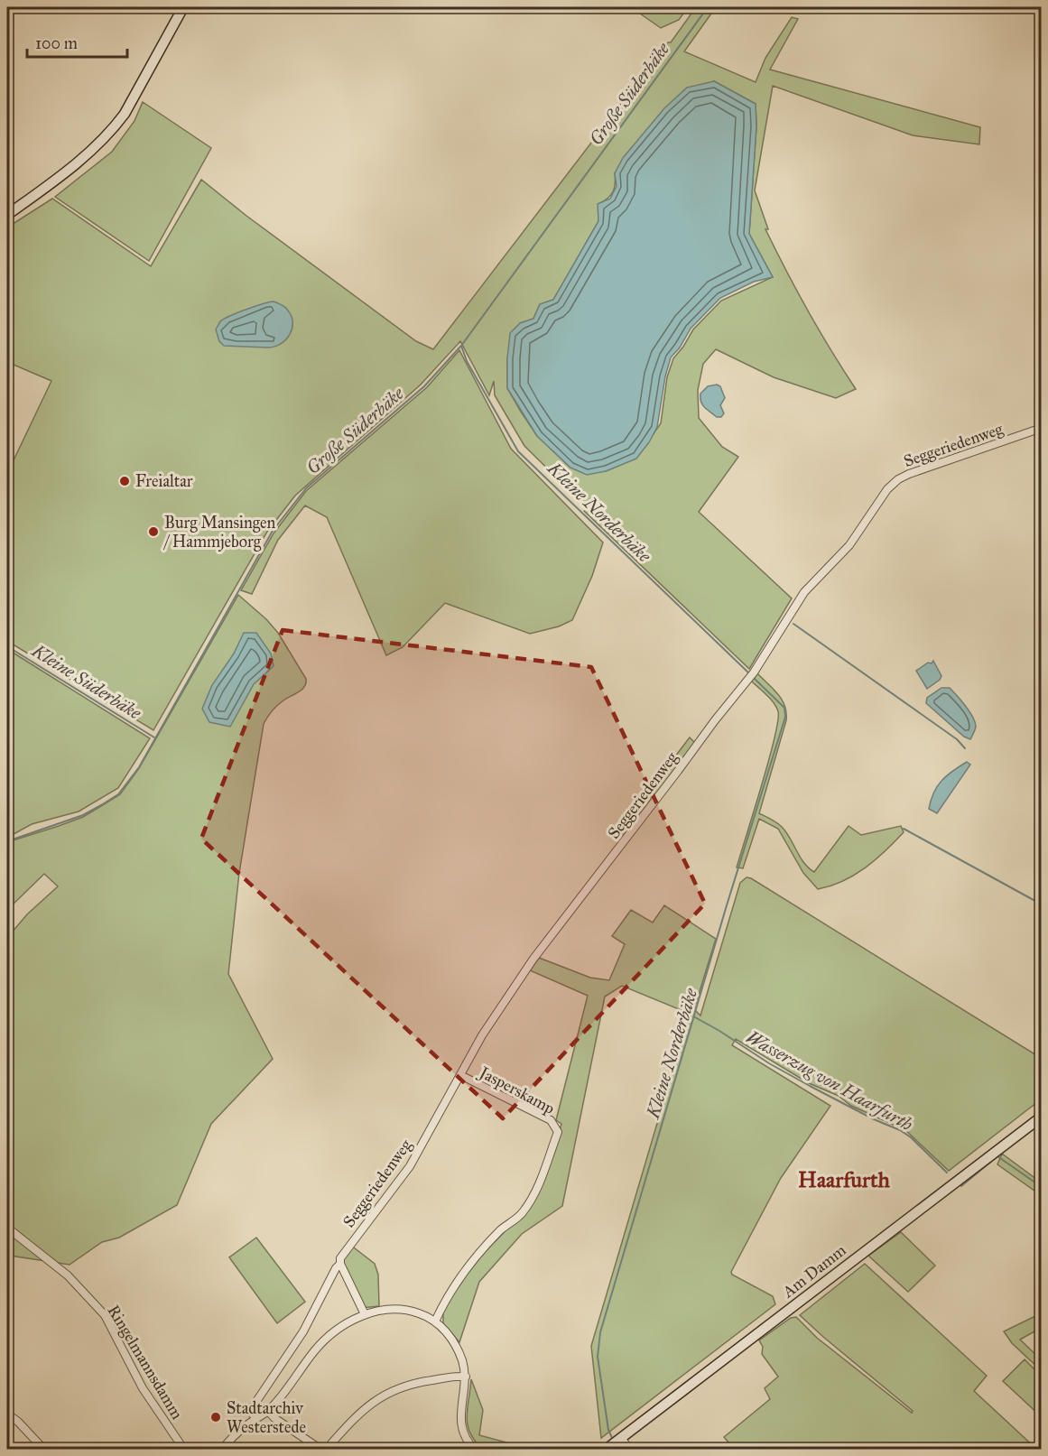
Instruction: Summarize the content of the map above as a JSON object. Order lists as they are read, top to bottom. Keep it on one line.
{"streets":{"main road":["Am Damm"],"street":["Seggeriedenweg","Jasperskamp","Ringelmannsdamm"]},"crossings":[["Seggeriedenweg","Jasperskamp"]],"districts":["Haarfurth"],"water":["Große Süderbäke","Kleine Norderbäke","Kleine Süderbäke","Wasserzug von Haarfurth"],"places":["Freialtar","Burg Mansingen / Hammjeborg","Stadtarchiv Westerstede"],"scale_bar":"100 m"}
